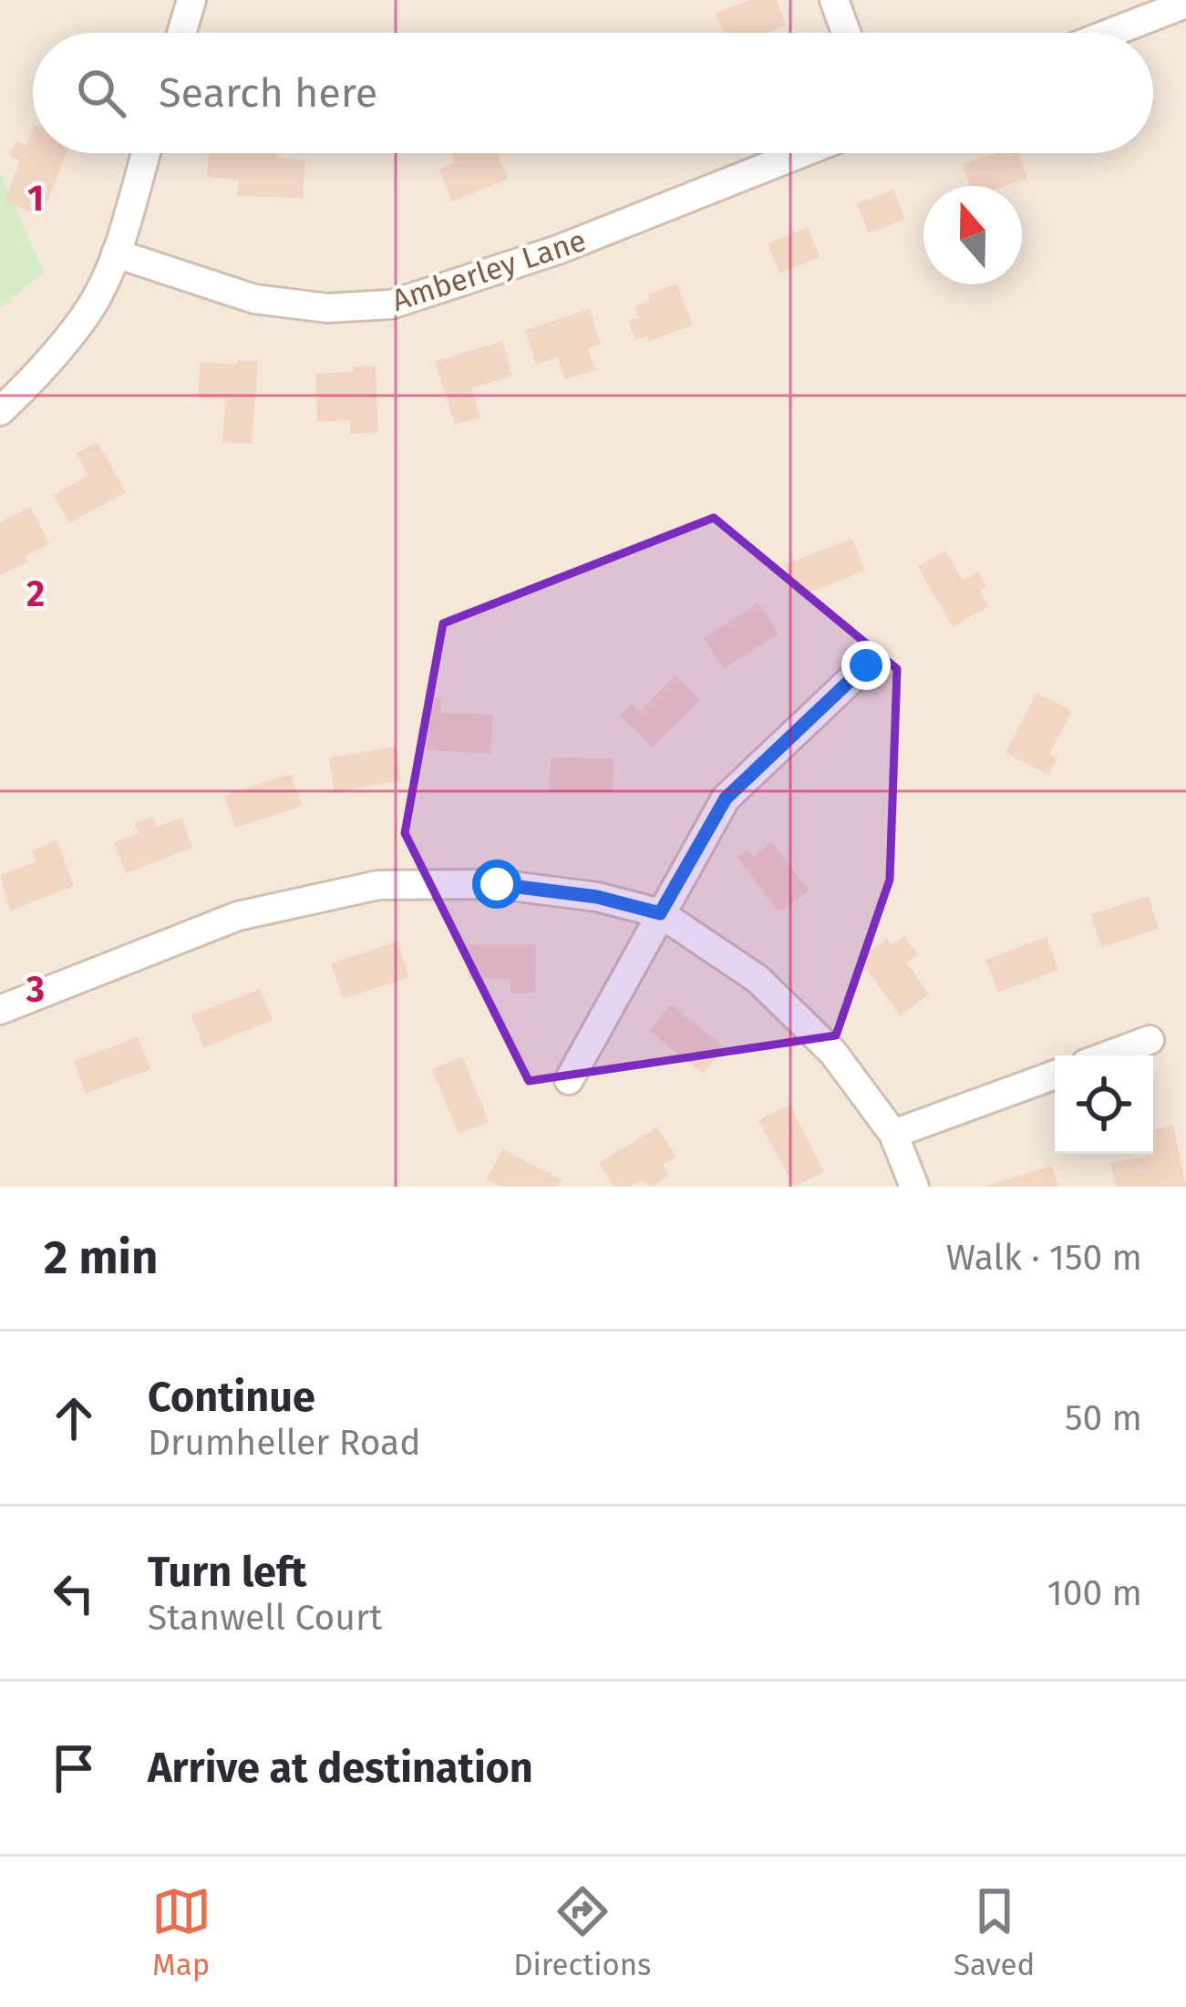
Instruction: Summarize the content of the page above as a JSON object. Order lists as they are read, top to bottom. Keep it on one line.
{"streets":{"street":["Amberley Lane"]},"north":"top","page":{"search":"Search here","heading":["2 min","Walk · 150 m"],"list":[["Continue","Drumheller Road","50 m"],["Turn left","Stanwell Court","100 m"],"Arrive at destination"],"nav":["Map","Directions","Saved"]},"grid":{"rows":["1","2","3"]}}
